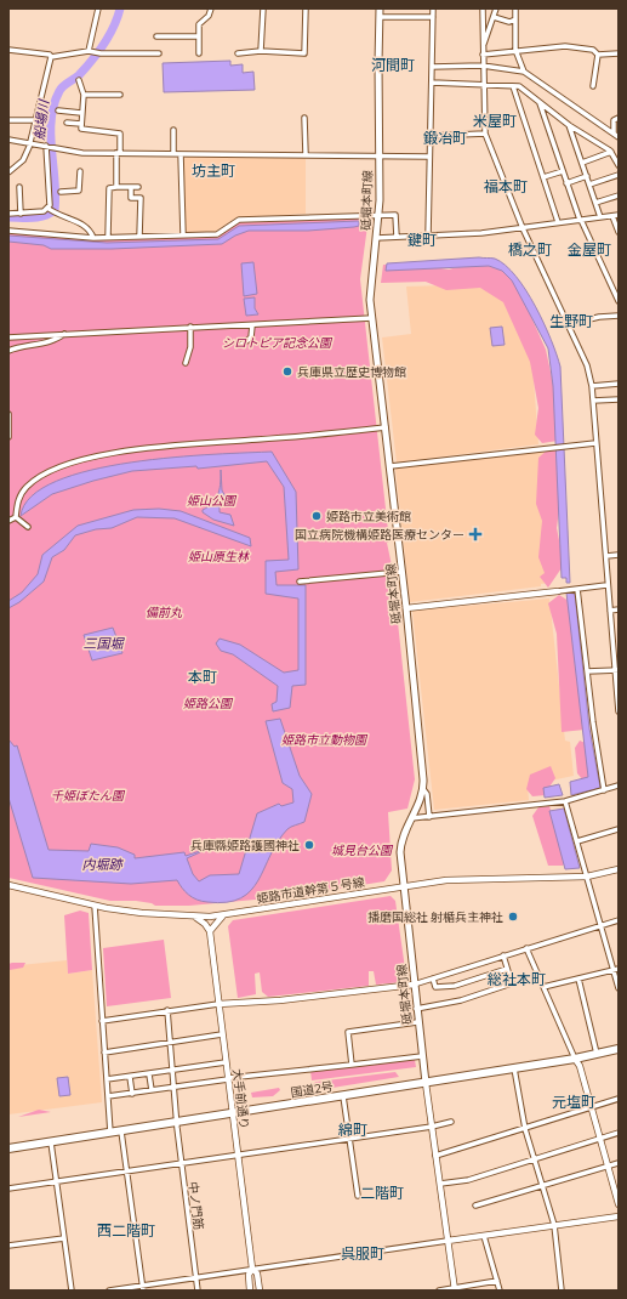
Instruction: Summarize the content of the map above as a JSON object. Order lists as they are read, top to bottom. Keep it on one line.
{"streets":{"highway":["国道2号"],"main road":["砥堀本町線"],"street":["姫路市道幹第５号線","大手前通り","中ノ門筋"]},"crossings":[["砥堀本町線","姫路市道幹第５号線"],["砥堀本町線","国道2号"],["国道2号","大手前通り"],["国道2号","中ノ門筋"]],"districts":["河間町","米屋町","鍛冶町","坊主町","福本町","鍵町","橋之町","金屋町","生野町","本町","総社本町","元塩町","綿町","二階町","西二階町","呉服町"],"water":["船場川","三国堀","内堀跡"],"parks":["シロトピア記念公園","姫山公園","姫山原生林","備前丸","姫路公園","姫路市立動物園","千姫ぼたん園","城見台公園"],"places":{"other":["兵庫県立歴史博物館","姫路市立美術館","兵庫縣姫路護國神社","播磨国総社 射楯兵主神社"],"health":["国立病院機構姫路医療センター"]}}
